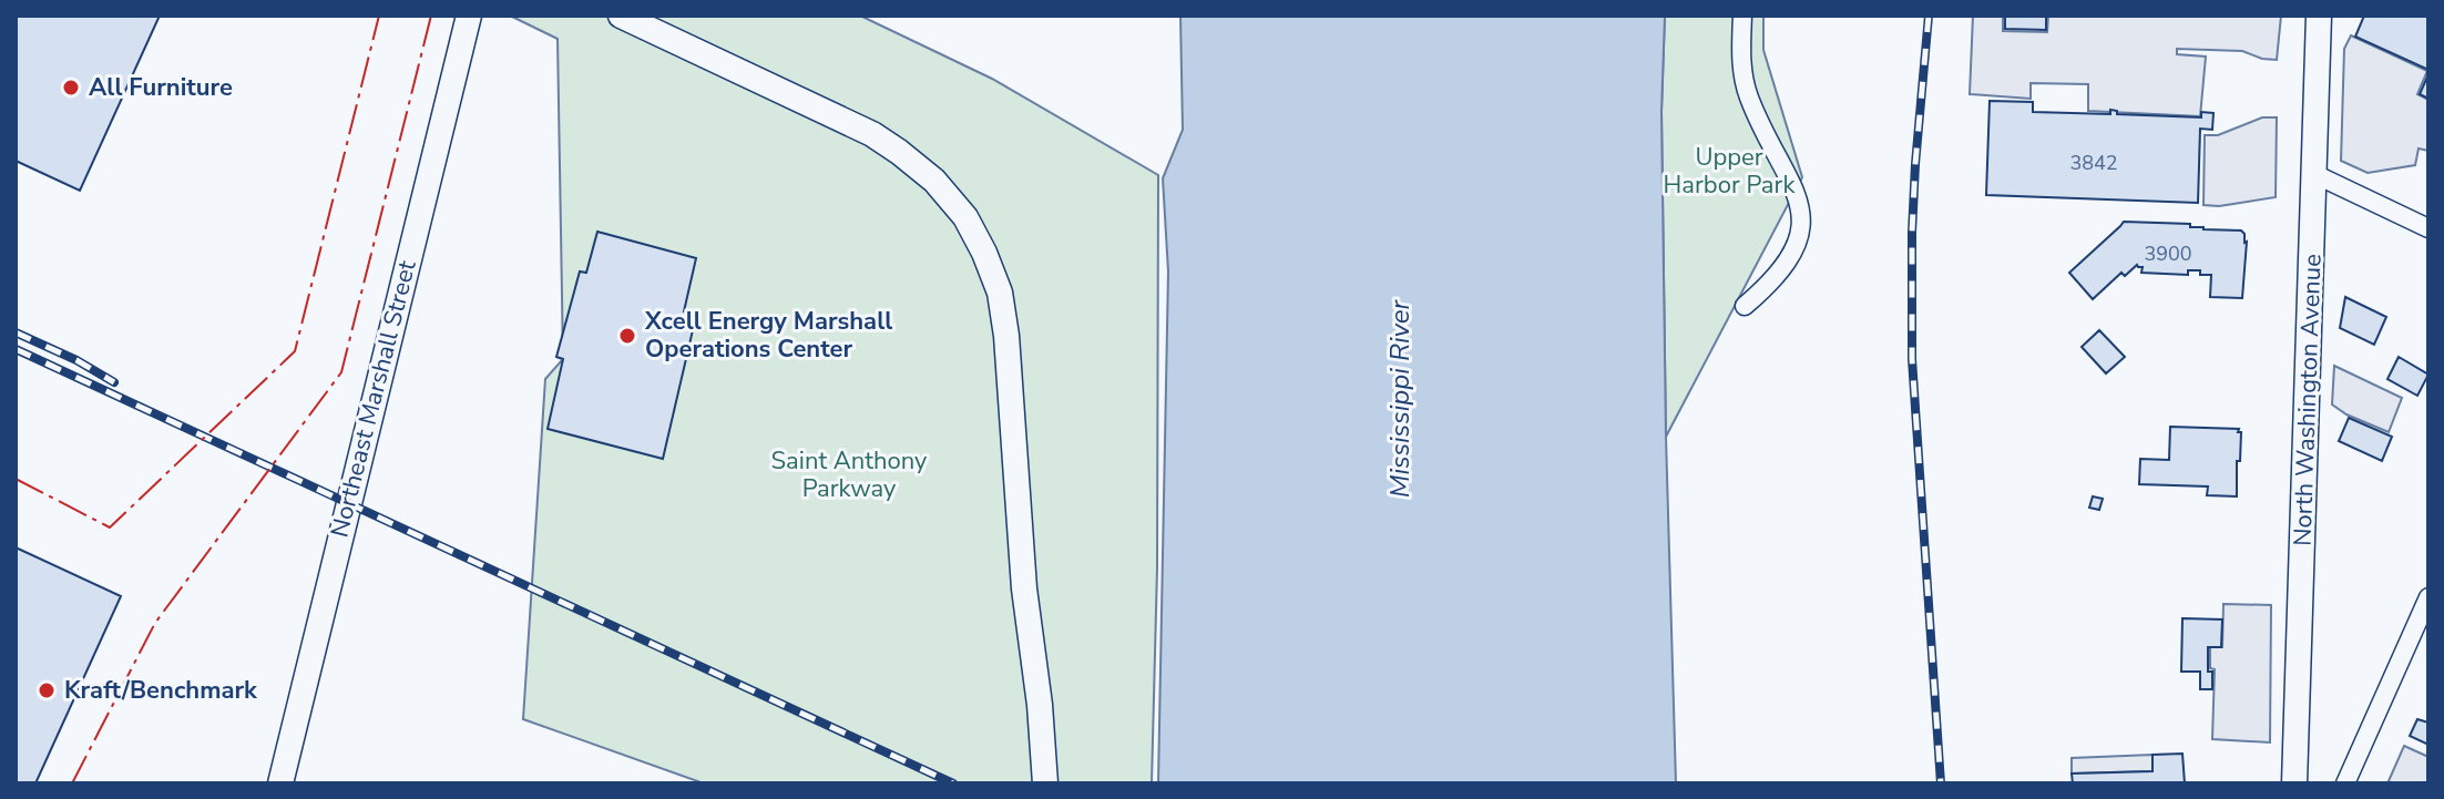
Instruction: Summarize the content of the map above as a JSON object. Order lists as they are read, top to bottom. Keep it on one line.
{"streets":{"street":["Northeast Marshall Street","North Washington Avenue"]},"water":["Mississippi River"],"parks":["Upper Harbor Park","Saint Anthony Parkway"],"places":["All Furniture","Xcell Energy Marshall Operations Center","Kraft/Benchmark"],"house_numbers":["3842","3900"]}
